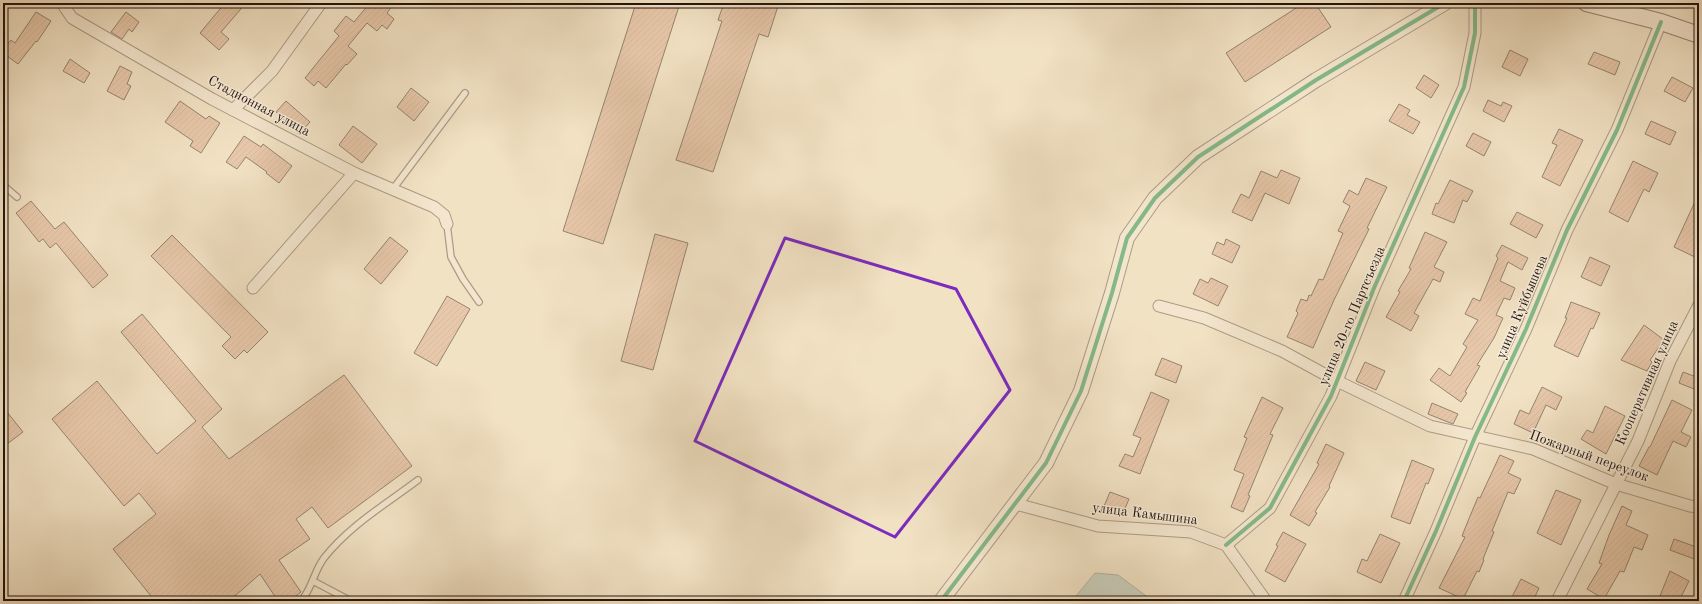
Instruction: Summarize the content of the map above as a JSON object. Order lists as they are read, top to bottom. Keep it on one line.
{"streets":{"street":["Стадионная улица","улица Куйбышева","улица 20-го Партсъезда","Кооперативная улица","Пожарный переулок","улица Камышина"]},"crossings":[["улица Куйбышева","Пожарный переулок"],["улица 20-го Партсъезда","Пожарный переулок"],["улица 20-го Партсъезда","улица Камышина"],["Кооперативная улица","Пожарный переулок"]]}
